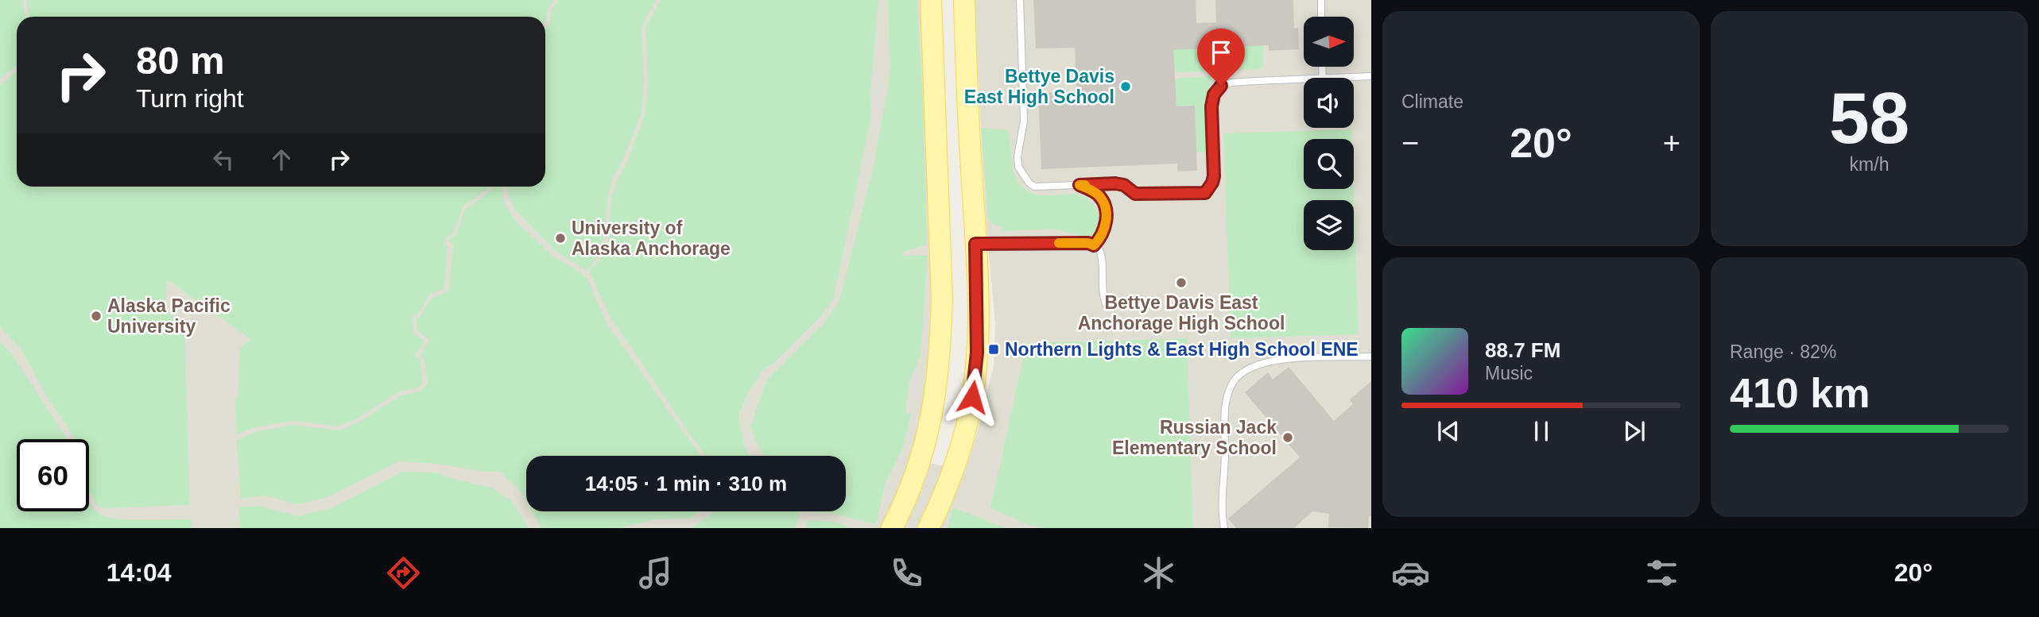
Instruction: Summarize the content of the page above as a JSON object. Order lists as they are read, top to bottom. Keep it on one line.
{"places":{"other":["Bettye Davis East High School","University of Alaska Anchorage","Bettye Davis East Anchorage High School","Alaska Pacific University","Russian Jack Elementary School"],"transit":["Northern Lights & East High School ENE"]},"north":"right","page":{"tile":["Climate",["58","km/h"],["Range · 82%","410 km"]],"turn":["80 m","Turn right"],"heat":["−","20°","+"],"song":["88.7 FM","Music"],"limit":"60","trip":"14:05 · 1 min · 310 m","tabs":["14:04","20°"]}}
